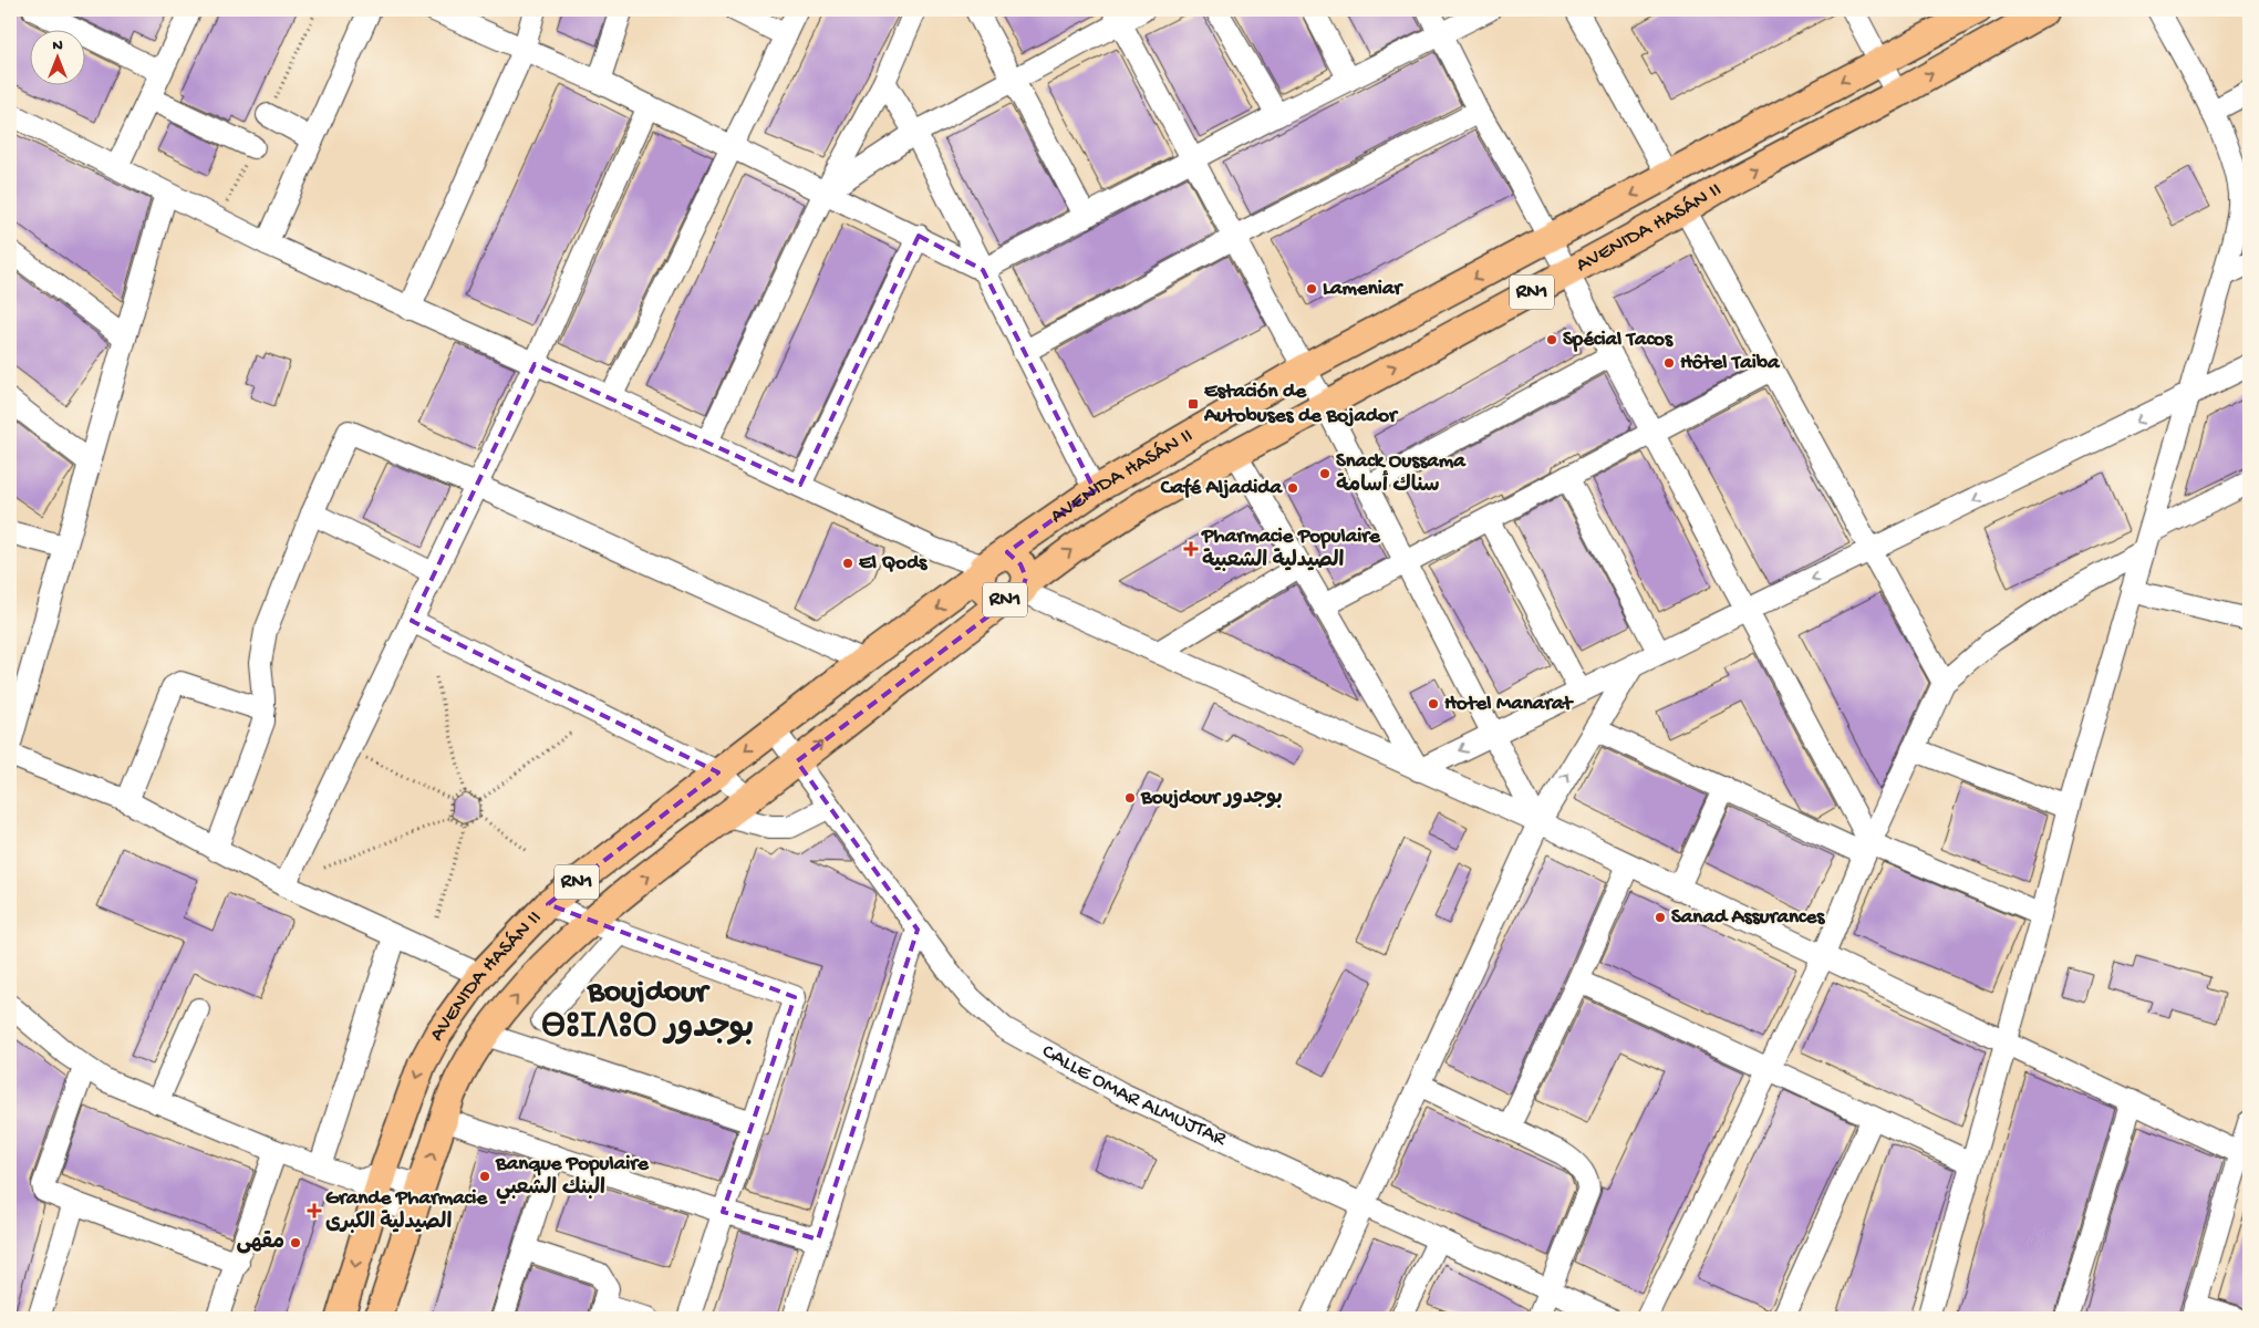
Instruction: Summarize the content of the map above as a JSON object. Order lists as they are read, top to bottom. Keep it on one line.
{"streets":{"main road":["AVENIDA HASÁN II","RN1"],"street":["CALLE OMAR ALMUJTAR"]},"crossings":[["AVENIDA HASÁN II","RN1"],["AVENIDA HASÁN II","CALLE OMAR ALMUJTAR"]],"districts":["Boujdour ⴱⵓⵊⴷⵓⵔ بوجدور"],"places":{"other":["Lameniar","Spécial Tacos","Hôtel Taiba","Snack Oussama سناك أسامة","Café Aljadida","El Qods","Hotel Manarat","Boujdour بوجدور","Sanad Assurances","Banque Populaire البنك الشعبي","مقهى"],"transit":["Estación de Autobuses de Bojador"],"health":["Pharmacie Populaire الصيدلية الشعبية","Grande Pharmacie الصيدلية الكبرى"]},"north":"top"}
